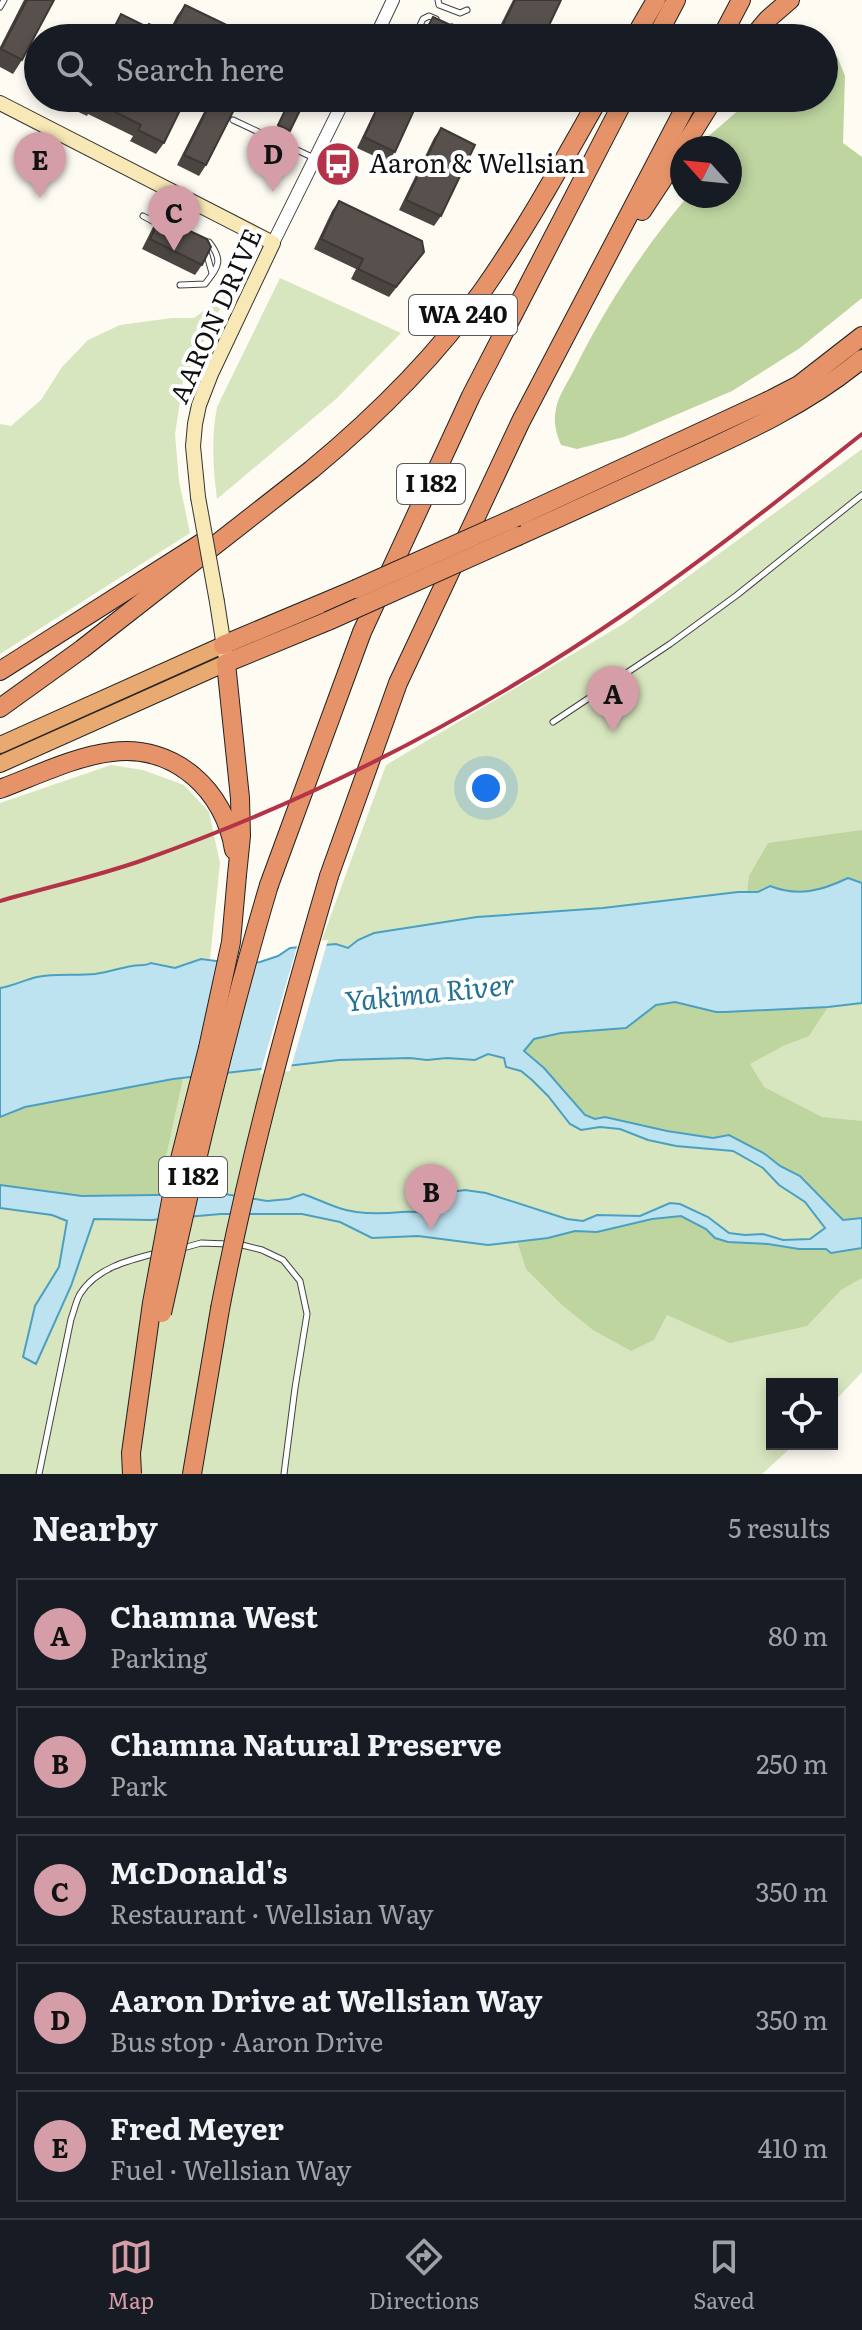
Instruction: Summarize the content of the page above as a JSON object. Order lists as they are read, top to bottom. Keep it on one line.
{"streets":{"highway":["WA 240","I 182"],"main road":["AARON DRIVE"]},"water":["Yakima River"],"places":{"bus stop":["Aaron & Wellsian"]},"north":"top left","page":{"search":"Search here","pins":["D","E","C","A","B"],"heading":["Nearby","5 results"],"list":[{"mark":"A","name":"Chamna West","note":"Parking","value":"80 m"},{"mark":"B","name":"Chamna Natural Preserve","note":"Park","value":"250 m"},{"mark":"C","name":"McDonald's","note":"Restaurant · Wellsian Way","value":"350 m"},{"mark":"D","name":"Aaron Drive at Wellsian Way","note":"Bus stop · Aaron Drive","value":"350 m"},{"mark":"E","name":"Fred Meyer","note":"Fuel · Wellsian Way","value":"410 m"}],"nav":["Map","Directions","Saved"]}}
